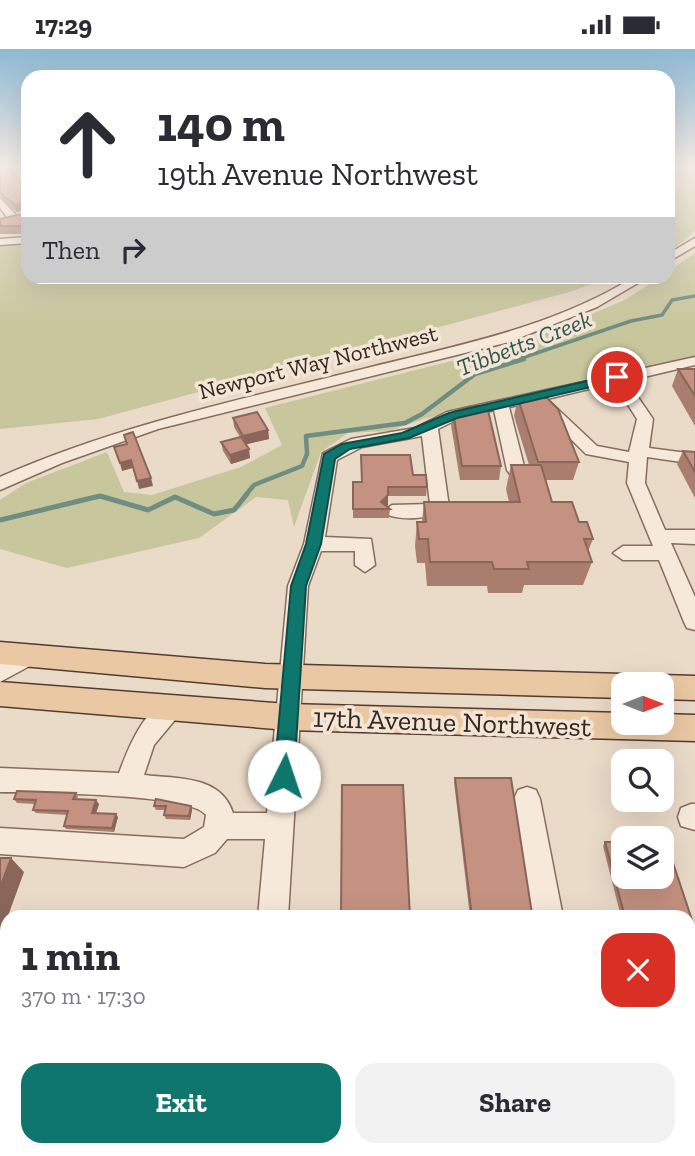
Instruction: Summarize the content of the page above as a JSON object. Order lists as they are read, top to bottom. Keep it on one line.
{"streets":{"main road":["17th Avenue Northwest"],"street":["Newport Way Northwest"]},"water":["Tibbetts Creek"],"north":"right","page":{"status":"17:29","turn":["140 m","19th Avenue Northwest"],"then":"Then","heading":["1 min","370 m · 17:30"],"buttons":["Exit","Share"]}}
